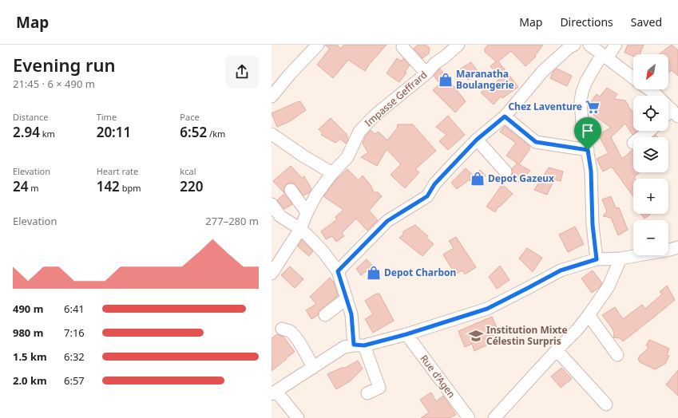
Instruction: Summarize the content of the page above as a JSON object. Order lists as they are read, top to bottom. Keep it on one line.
{"streets":{"street":["Impasse Geffrard","Rue d'Agen"]},"places":{"shop":["Maranatha Boulangerie","Depot Gazeux","Depot Charbon"],"supermarket":["Chez Laventure"],"school or university":["Institution Mixte Célestin Surpris"]},"north":"bottom left","page":{"header":"Map","nav":["Map","Directions","Saved"],"heading":["Evening run","21:45 · 6 × 490 m"],"map_buttons":["+","−"],"stats":[["Distance","2.94 km"],["Time","20:11"],["Pace","6:52 /km"],["Elevation","24 m"],["Heart rate","142 bpm"],["kcal","220"]],"chart":["Elevation","277–280 m"],"list":[{"name":"490 m","note":"6:41"},{"name":"980 m","note":"7:16"},{"name":"1.5 km","note":"6:32"},{"name":"2.0 km","note":"6:57"}]}}
